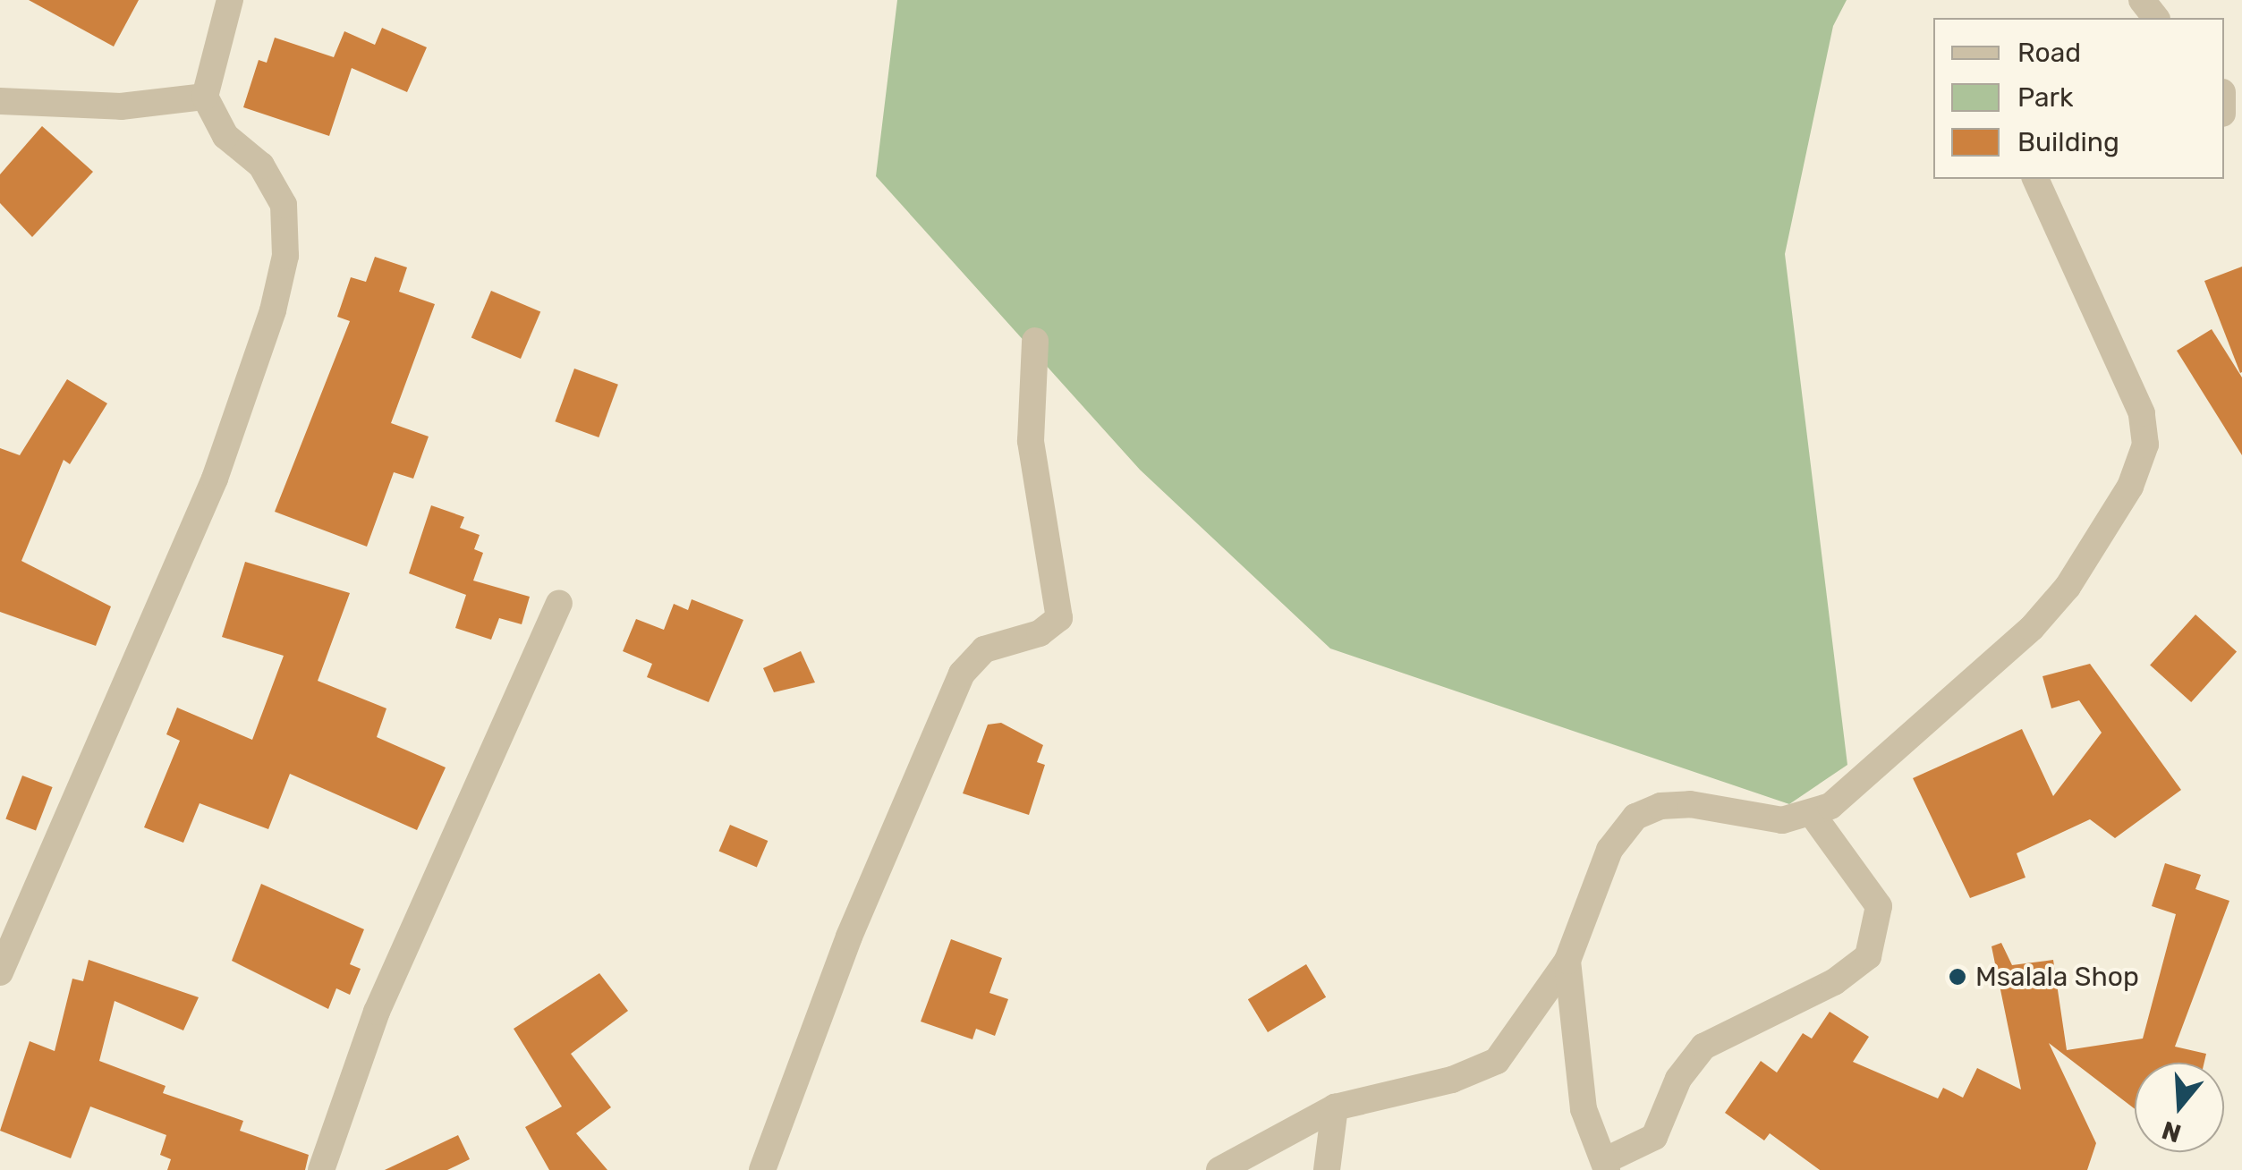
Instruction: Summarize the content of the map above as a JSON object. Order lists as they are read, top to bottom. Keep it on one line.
{"places":["Msalala Shop"],"legend":["Road","Park","Building"],"north":"bottom"}
